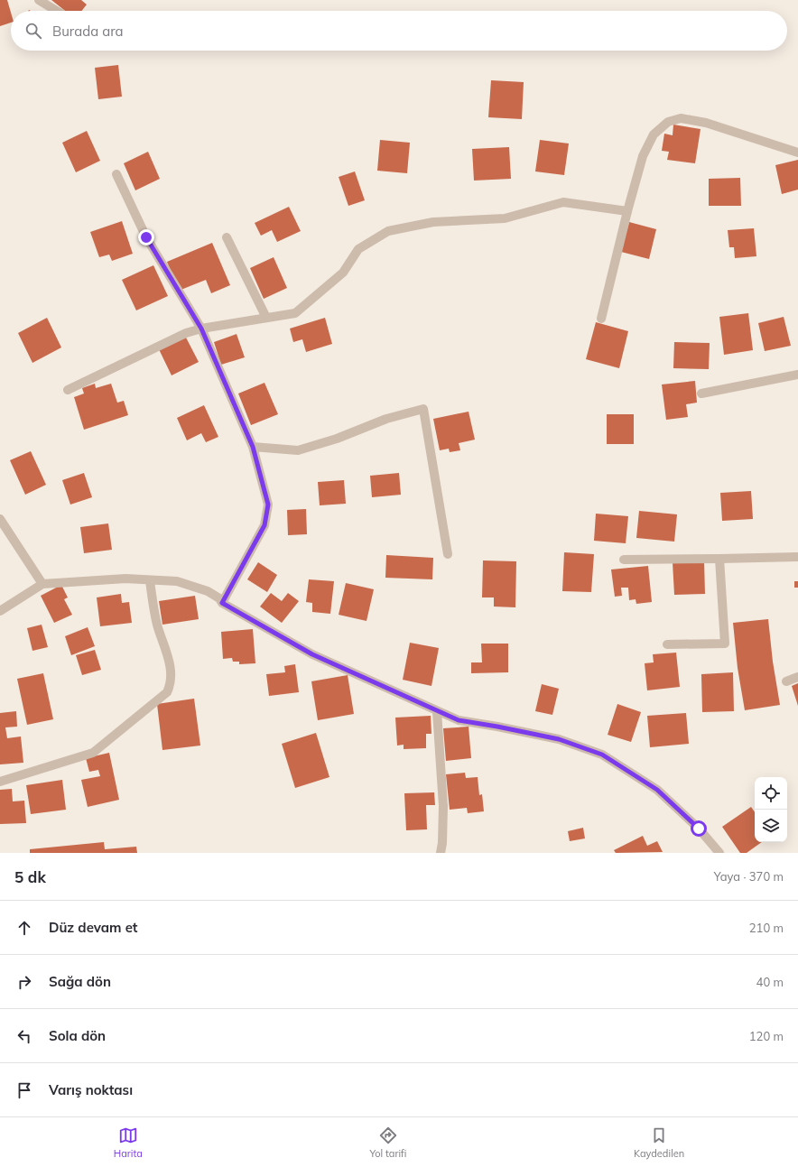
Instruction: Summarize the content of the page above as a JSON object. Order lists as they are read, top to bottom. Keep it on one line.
{"page":{"search":"Burada ara","heading":["5 dk","Yaya · 370 m"],"list":[["Düz devam et","210 m"],["Sağa dön","40 m"],["Sola dön","120 m"],"Varış noktası"],"nav":["Harita","Yol tarifi","Kaydedilen"]}}
